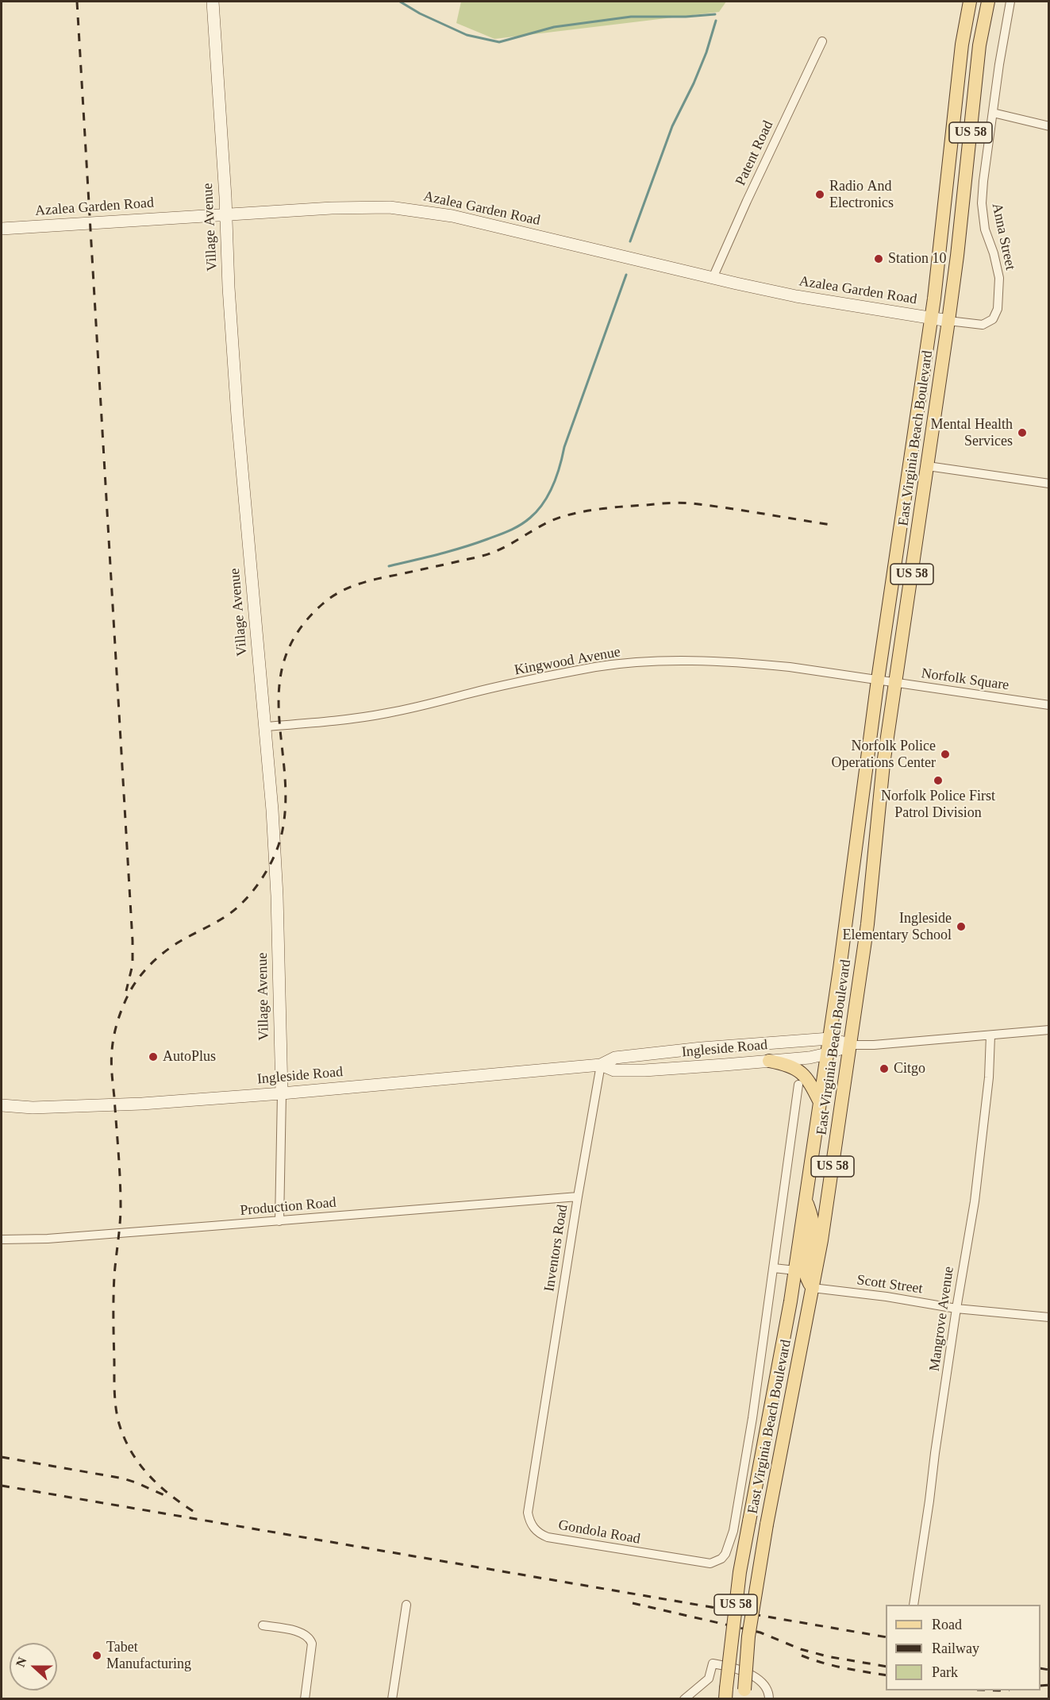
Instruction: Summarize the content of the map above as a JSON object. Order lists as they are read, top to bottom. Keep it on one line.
{"streets":{"main road":["US 58","East Virginia Beach Boulevard"],"street":["Patent Road","Azalea Garden Road","Village Avenue","Anna Street","Kingwood Avenue","Norfolk Square","Ingleside Road","Production Road","Inventors Road","Scott Street","Mangrove Avenue","Gondola Road"]},"crossings":[["Patent Road","Azalea Garden Road"],["Azalea Garden Road","Village Avenue"],["Azalea Garden Road","Anna Street"],["Azalea Garden Road","East Virginia Beach Boulevard"],["Village Avenue","Kingwood Avenue"],["Village Avenue","Ingleside Road"],["Village Avenue","Production Road"],["Anna Street","East Virginia Beach Boulevard"],["East Virginia Beach Boulevard","Kingwood Avenue"],["East Virginia Beach Boulevard","Norfolk Square"],["East Virginia Beach Boulevard","Ingleside Road"],["East Virginia Beach Boulevard","Scott Street"],["East Virginia Beach Boulevard","Gondola Road"],["Kingwood Avenue","Norfolk Square"],["Ingleside Road","Inventors Road"],["Ingleside Road","Mangrove Avenue"],["Production Road","Inventors Road"],["Inventors Road","Gondola Road"],["Scott Street","Mangrove Avenue"]],"places":["Radio And Electronics","Station 10","Mental Health Services","Norfolk Police Operations Center","Norfolk Police First Patrol Division","Ingleside Elementary School","AutoPlus","Citgo","Tabet Manufacturing"],"legend":["Road","Railway","Park"],"north":"left"}
